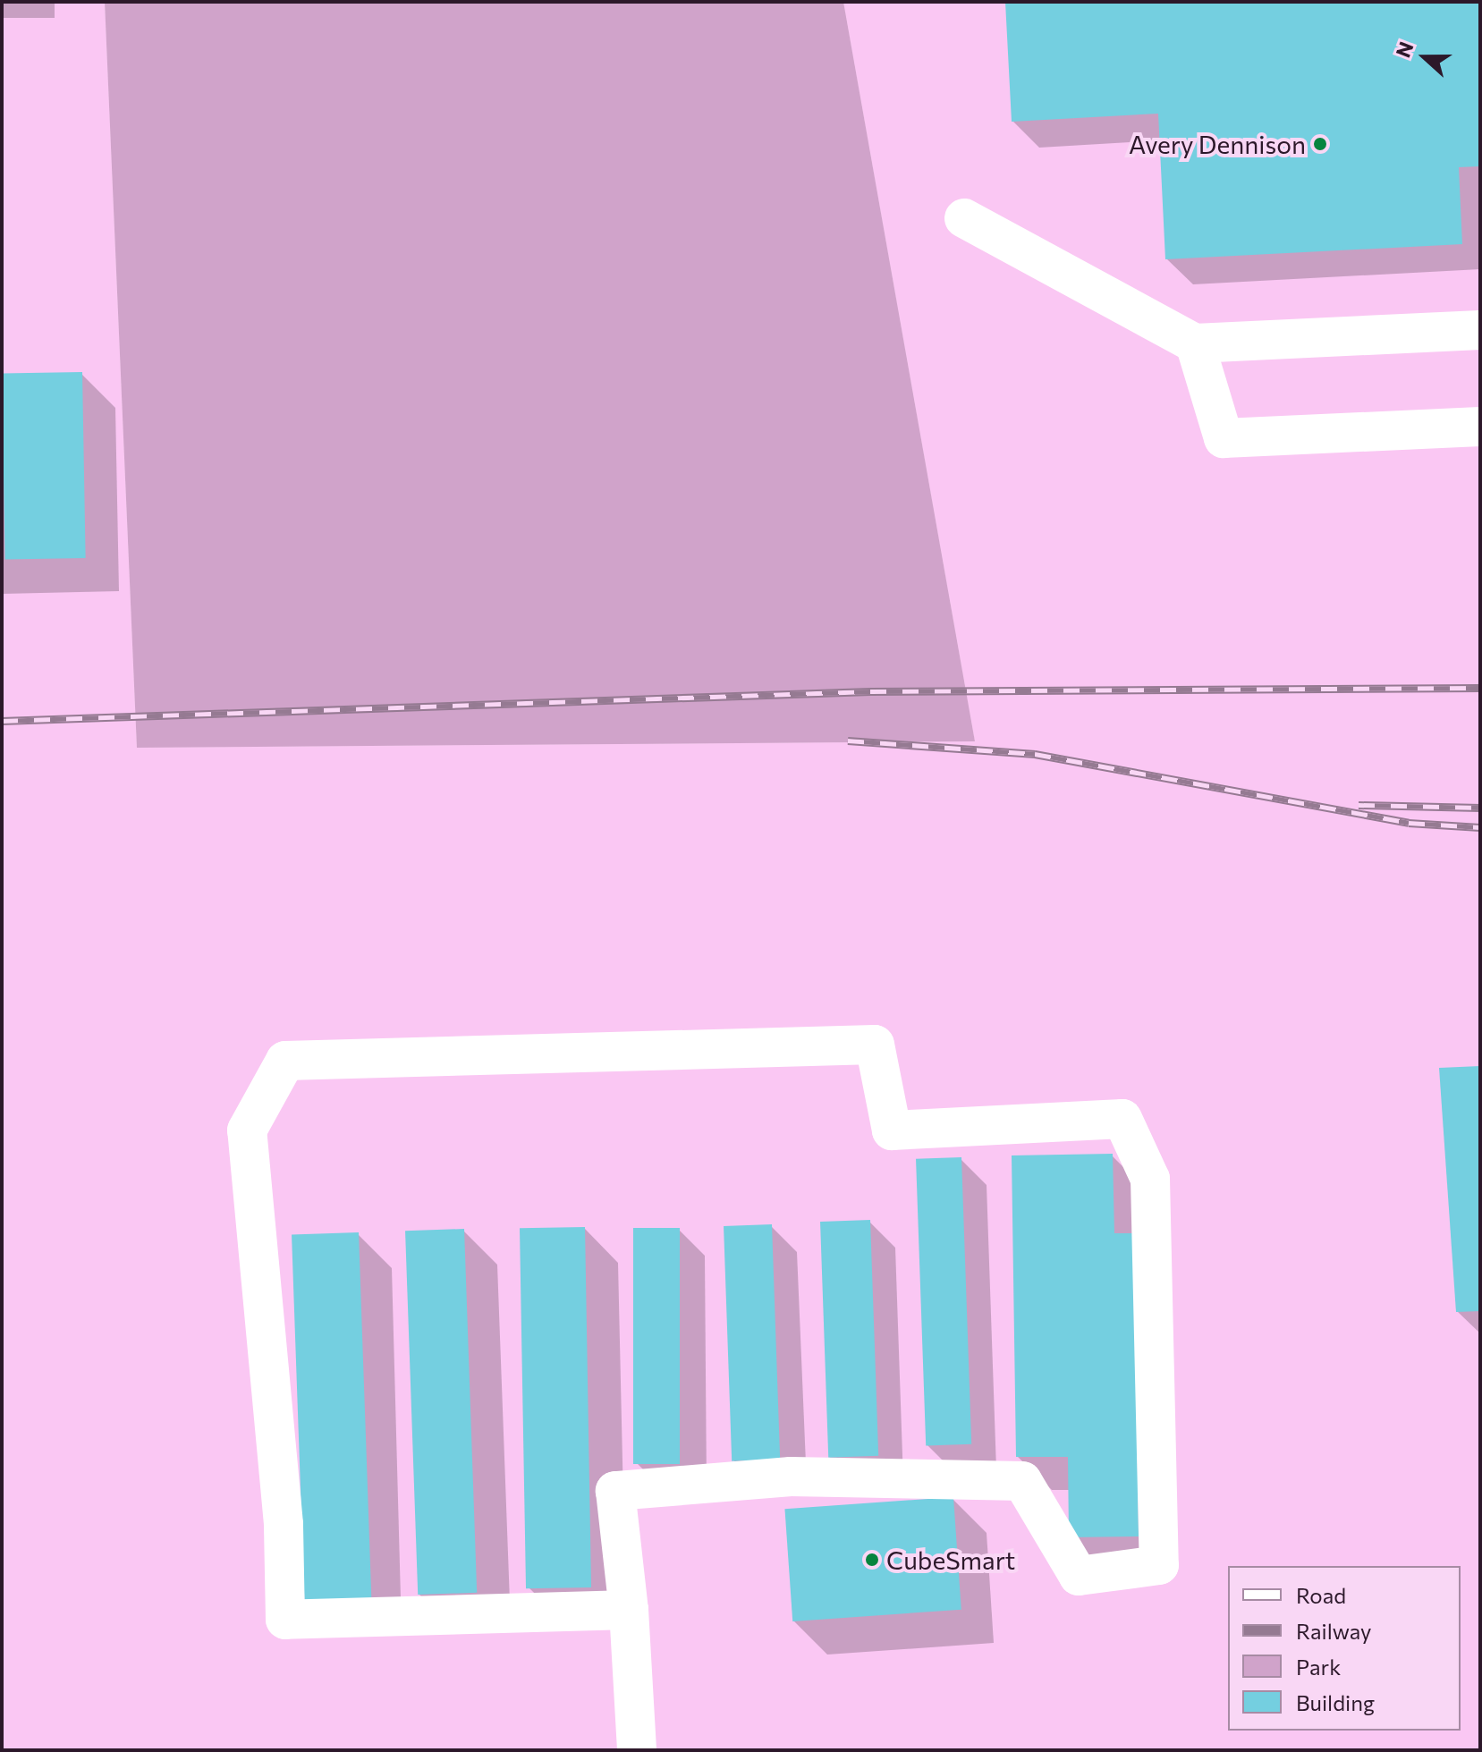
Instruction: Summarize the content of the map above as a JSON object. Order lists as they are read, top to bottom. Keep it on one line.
{"places":["Avery Dennison","CubeSmart"],"legend":["Road","Railway","Park","Building"],"north":"left"}
